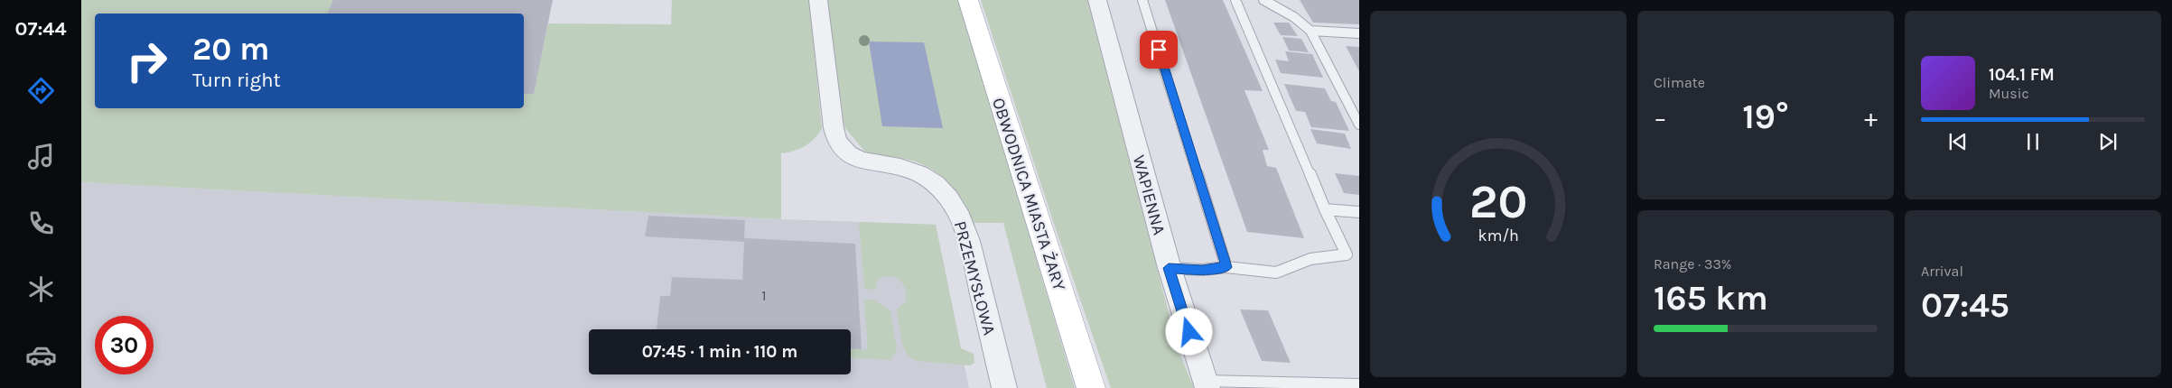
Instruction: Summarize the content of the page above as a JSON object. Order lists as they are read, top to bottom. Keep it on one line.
{"streets":{"main road":["OBWODNICA MIASTA ŻARY"],"street":["WAPIENNA","PRZEMYSŁOWA"]},"house_numbers":["1"],"page":{"tabs":"07:44","tile":["Climate",["Range · 33%","165 km"],["Arrival","07:45"]],"turn":["20 m","Turn right"],"song":["104.1 FM","Music"],"heat":["−","19°","+"],"limit":"30","trip":"07:45 · 1 min · 110 m","gauge":["20","km/h"]}}
